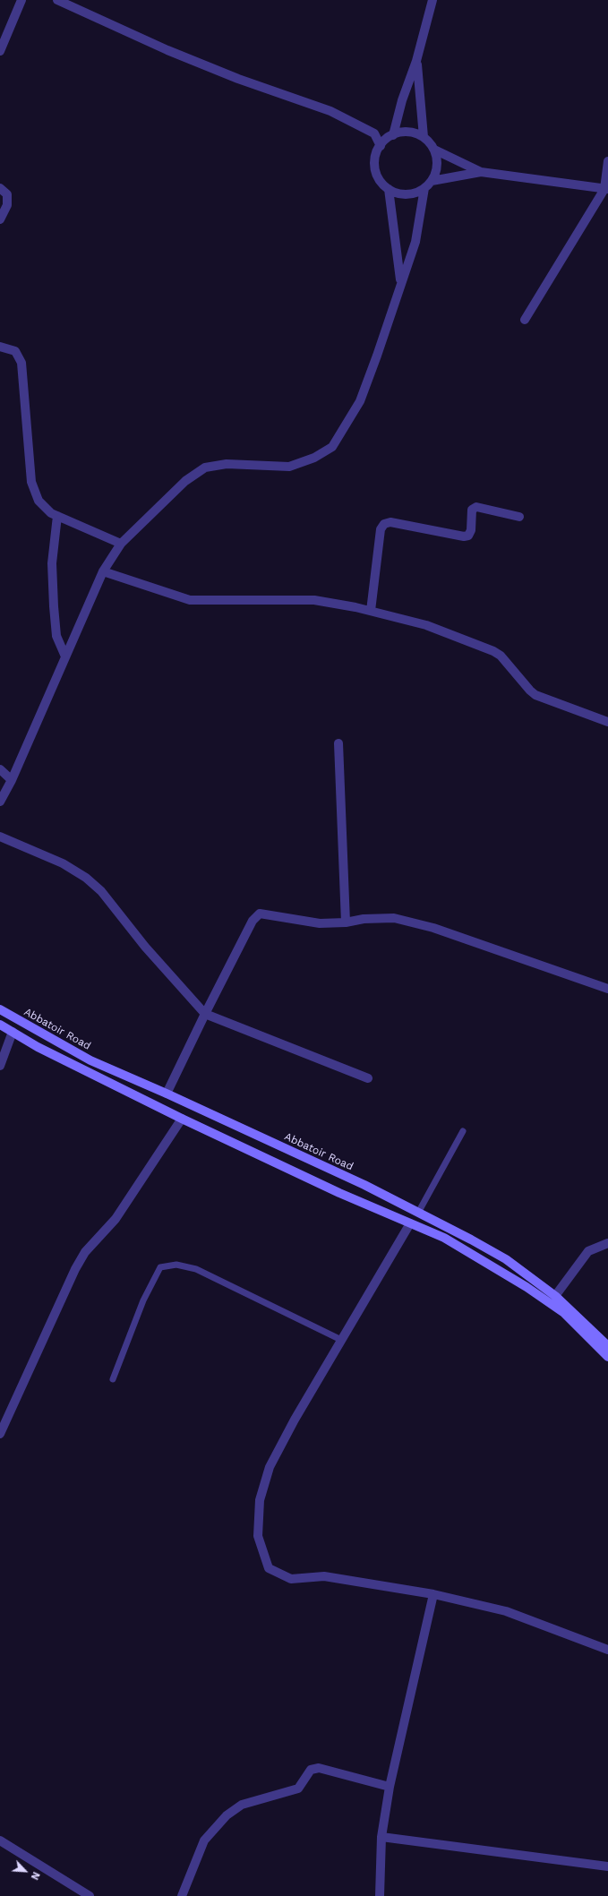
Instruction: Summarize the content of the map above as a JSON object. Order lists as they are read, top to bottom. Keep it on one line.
{"streets":{"street":["Abbatoir Road"]},"north":"bottom right"}
